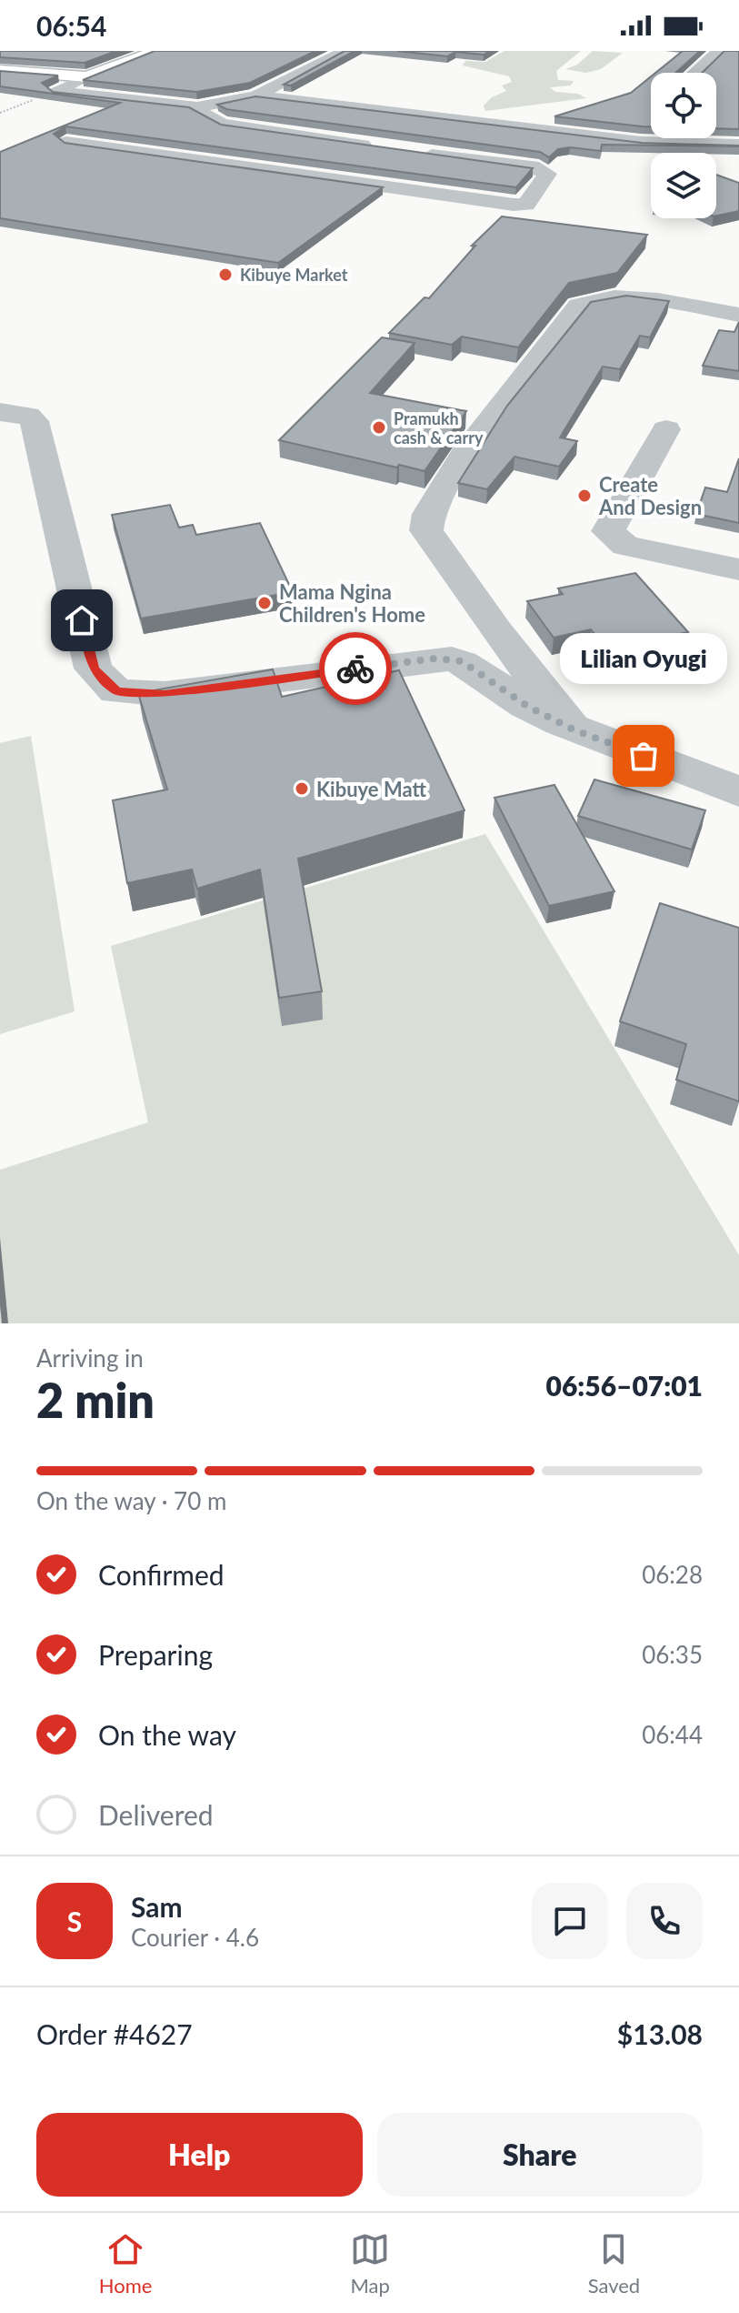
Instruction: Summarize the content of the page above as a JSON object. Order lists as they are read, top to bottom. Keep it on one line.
{"places":["Kibuye Market","Pramukh cash & carry","Create And Design","Mama Ngina Children's Home","Lilian Oyugi","Kibuye Matt"],"page":{"status":"06:54","bubble":"Lilian Oyugi","heading":["2 min","Arriving in","06:56–07:01"],"panel":["Sam","Courier · 4.6","Order #4627","$13.08"],"bar":"On the way · 70 m","list":[["Confirmed","06:28"],["Preparing","06:35"],["On the way","06:44"],"Delivered"],"round":"S","buttons":["Help","Share"],"tabs":["Home","Map","Saved"]}}
